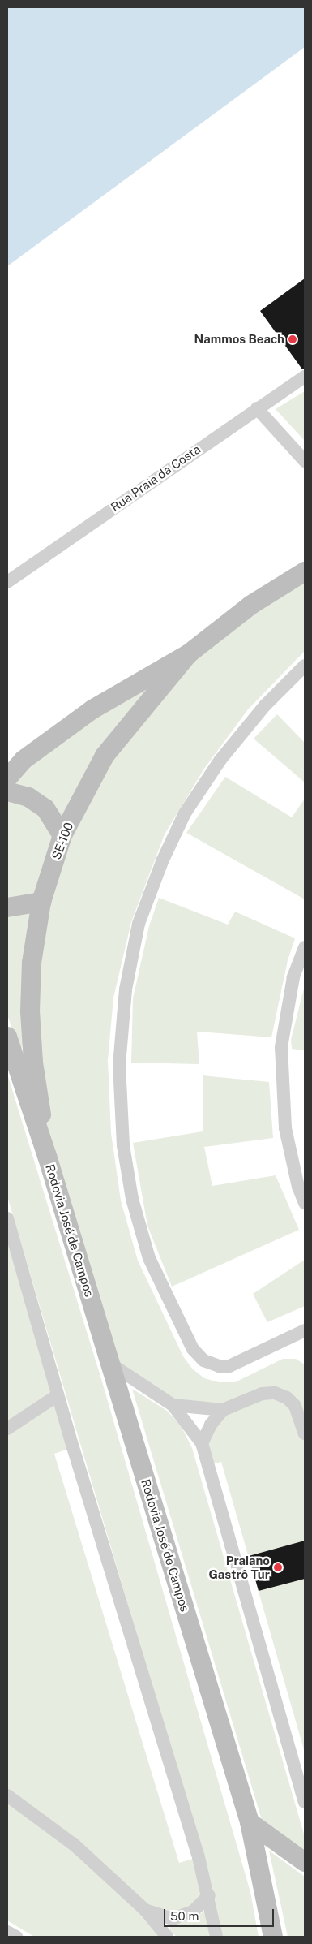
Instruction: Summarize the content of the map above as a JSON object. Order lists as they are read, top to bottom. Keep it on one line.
{"streets":{"main road":["SE-100","Rodovia José de Campos"],"street":["Rua Praia da Costa"]},"crossings":[["SE-100","Rodovia José de Campos"]],"places":["Nammos Beach","Praiano Gastrô Tur"],"scale_bar":"50 m"}
